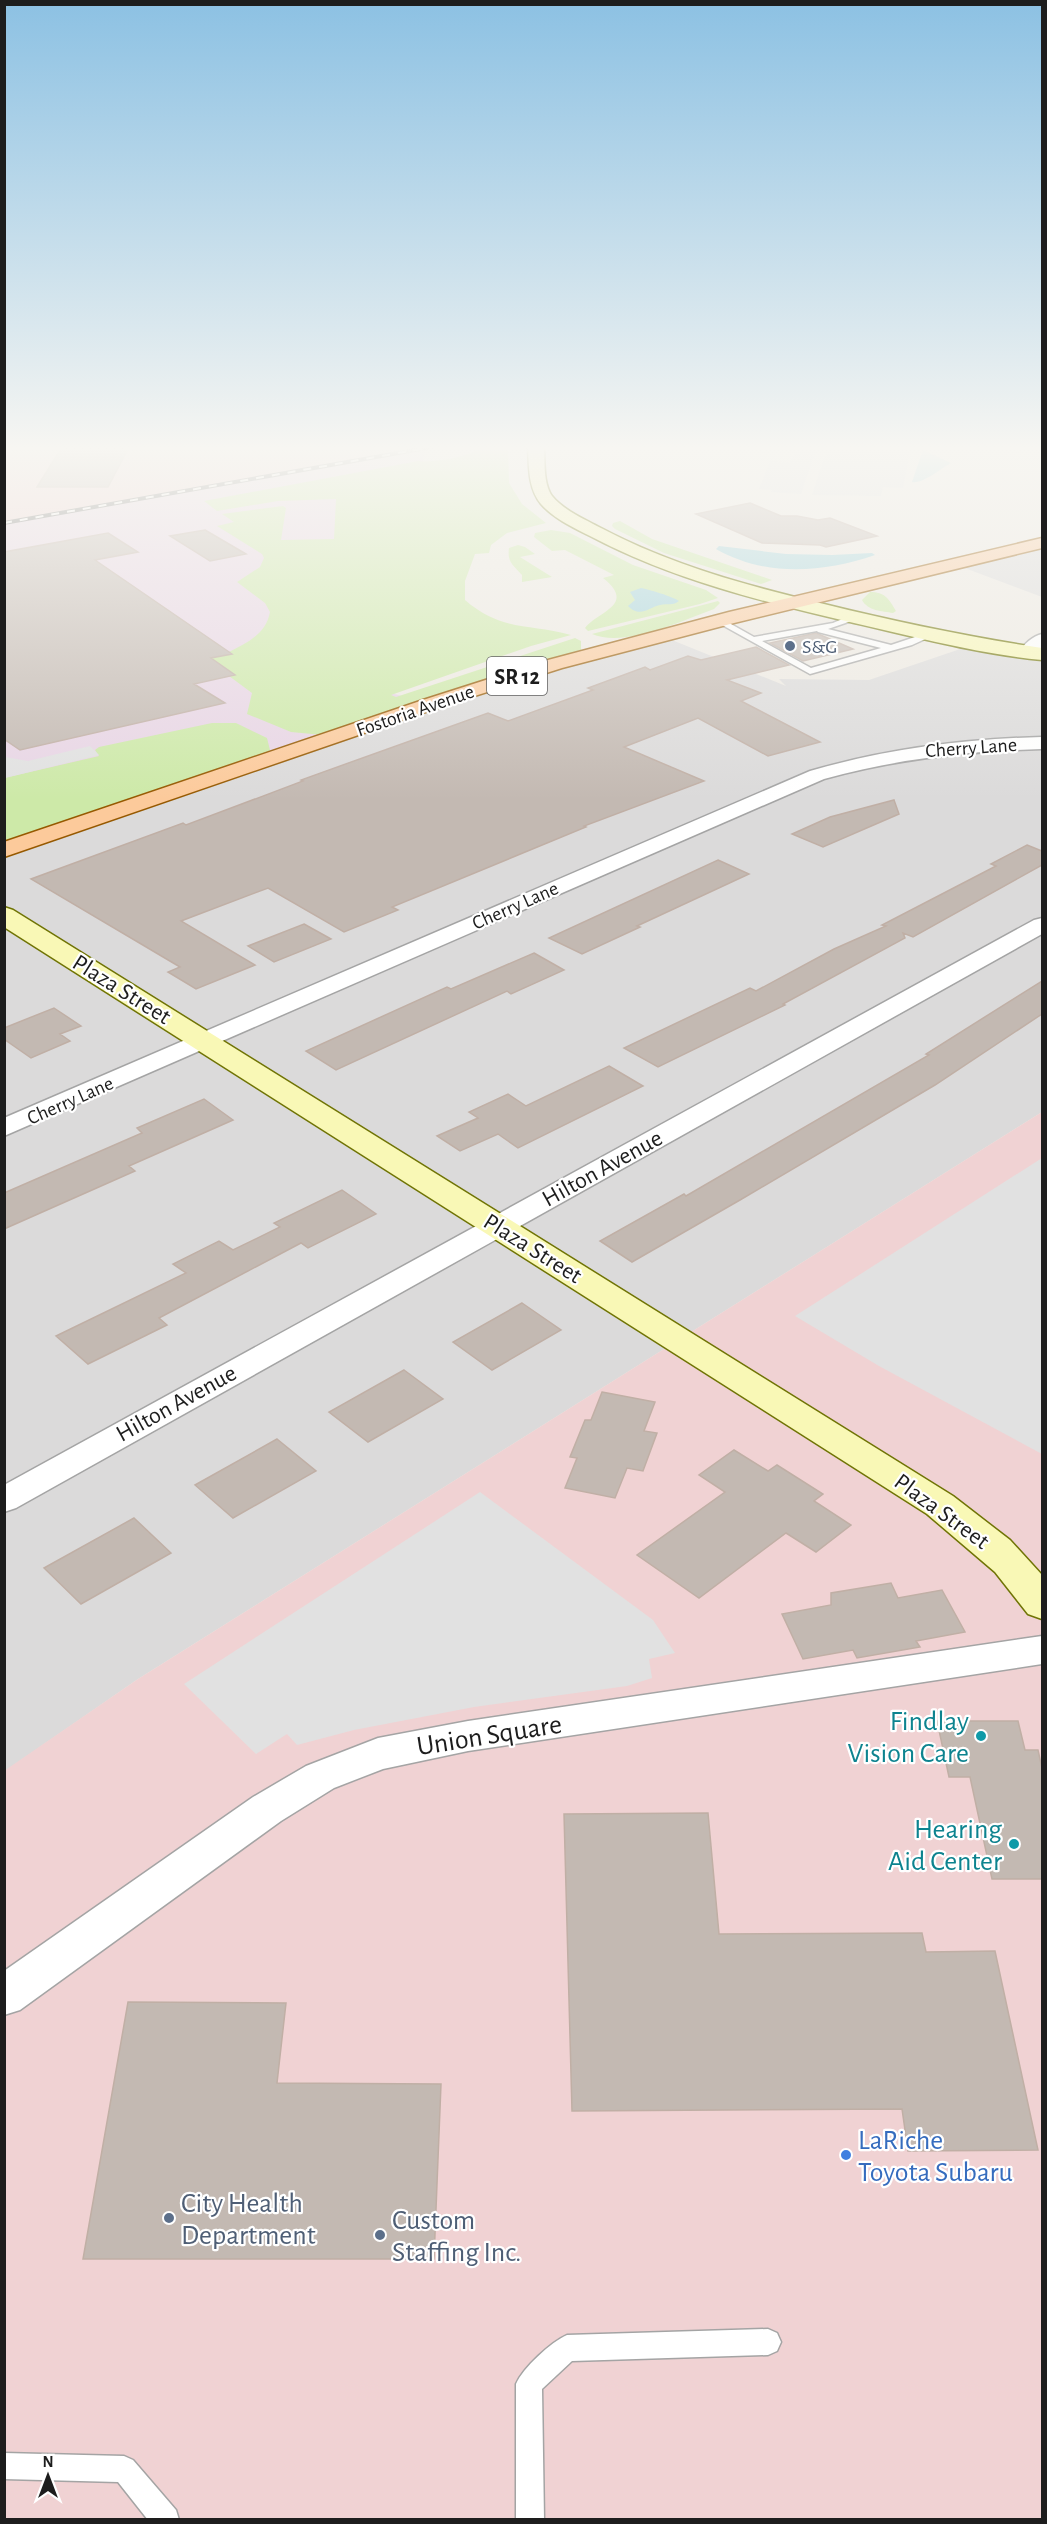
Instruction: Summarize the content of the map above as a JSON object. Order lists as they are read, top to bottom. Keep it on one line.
{"streets":{"main road":["SR 12","Fostoria Avenue"],"street":["Cherry Lane","Plaza Street","Hilton Avenue","Union Square"]},"crossings":[["Cherry Lane","Plaza Street"],["Plaza Street","Hilton Avenue"]],"places":["S&G","Findlay Vision Care","Hearing Aid Center","LaRiche Toyota Subaru","City Health Department","Custom Staffing Inc."],"north":"top"}
